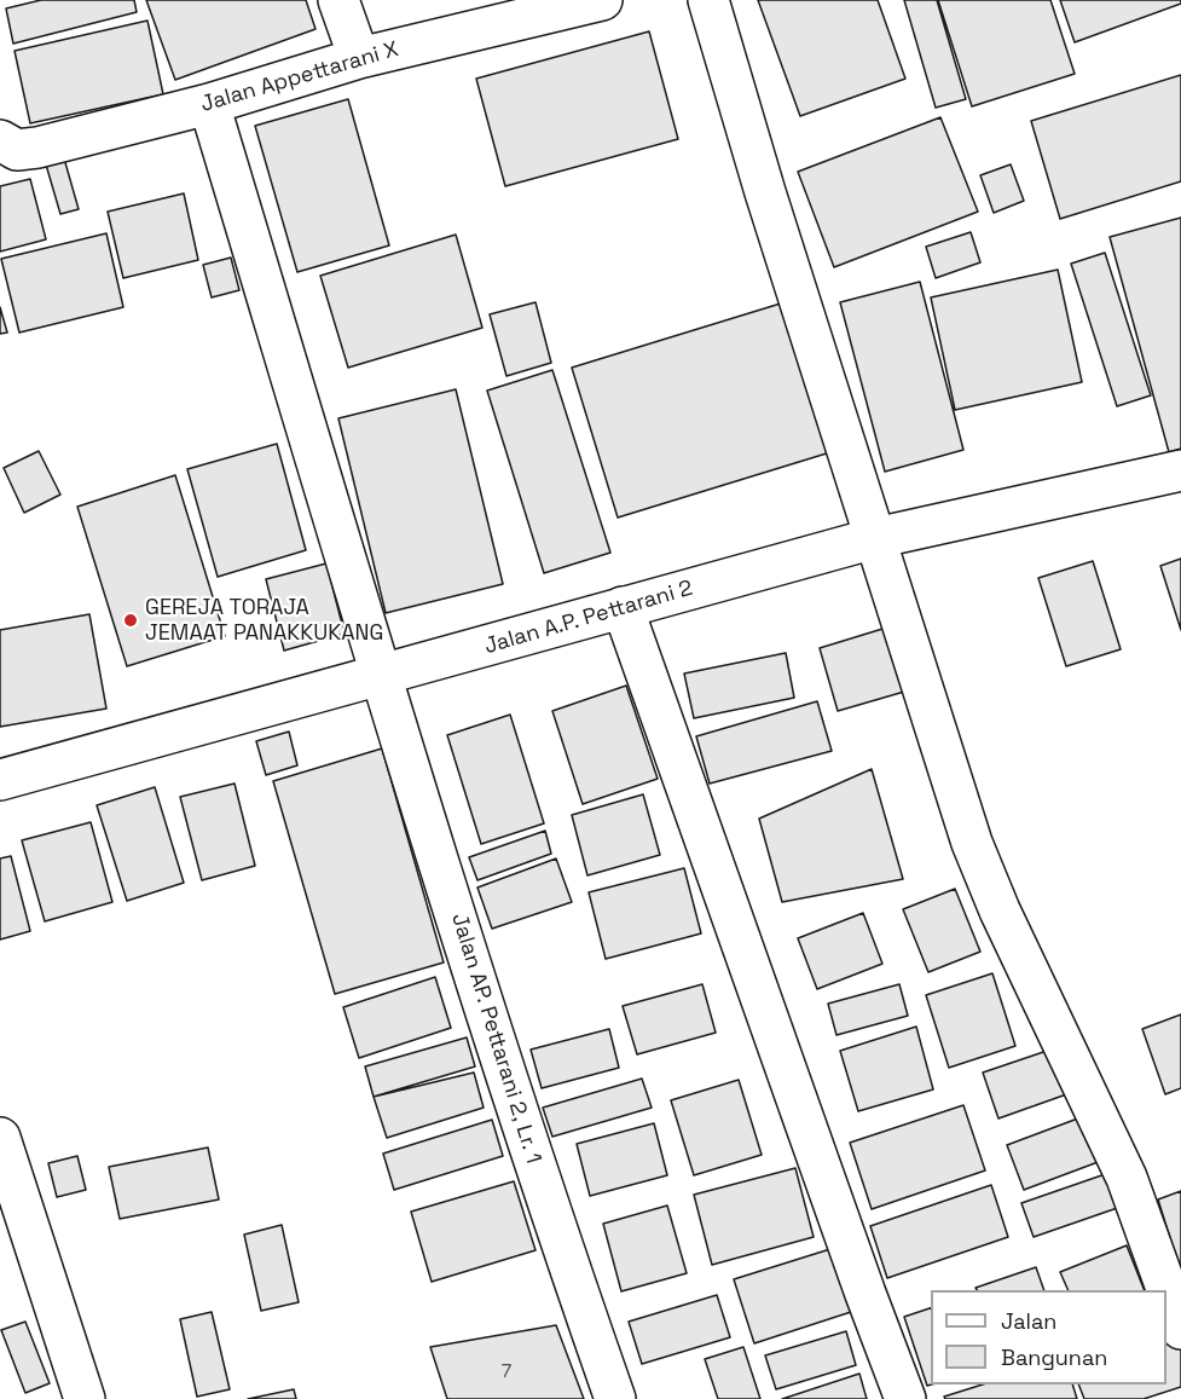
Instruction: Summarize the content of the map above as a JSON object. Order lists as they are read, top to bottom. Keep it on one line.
{"streets":{"street":["Jalan Appettarani X","Jalan A.P. Pettarani 2","Jalan AP. Pettarani 2, Lr. 1"]},"crossings":[["Jalan Appettarani X","Jalan AP. Pettarani 2, Lr. 1"],["Jalan A.P. Pettarani 2","Jalan AP. Pettarani 2, Lr. 1"]],"places":["GEREJA TORAJA JEMAAT PANAKKUKANG"],"house_numbers":["7"],"legend":["Jalan","Bangunan"]}
